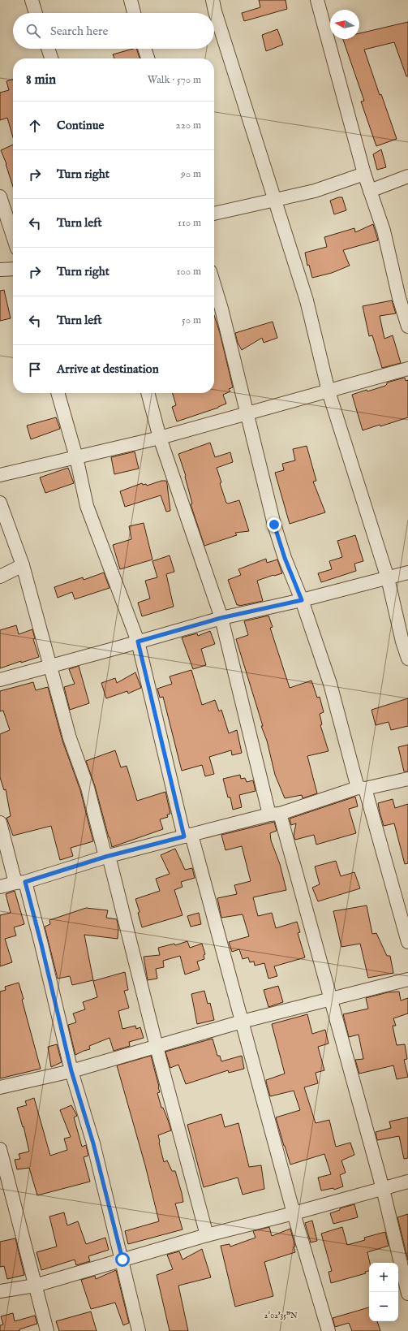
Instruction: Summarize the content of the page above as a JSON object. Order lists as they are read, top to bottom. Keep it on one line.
{"north":"left","page":{"search":"Search here","heading":["8 min","Walk · 570 m"],"list":[["Continue","220 m"],["Turn right","90 m"],["Turn left","110 m"],["Turn right","100 m"],["Turn left","50 m"],"Arrive at destination"],"map_buttons":["+","−"]},"coordinates":["2°02'35\"N"]}
